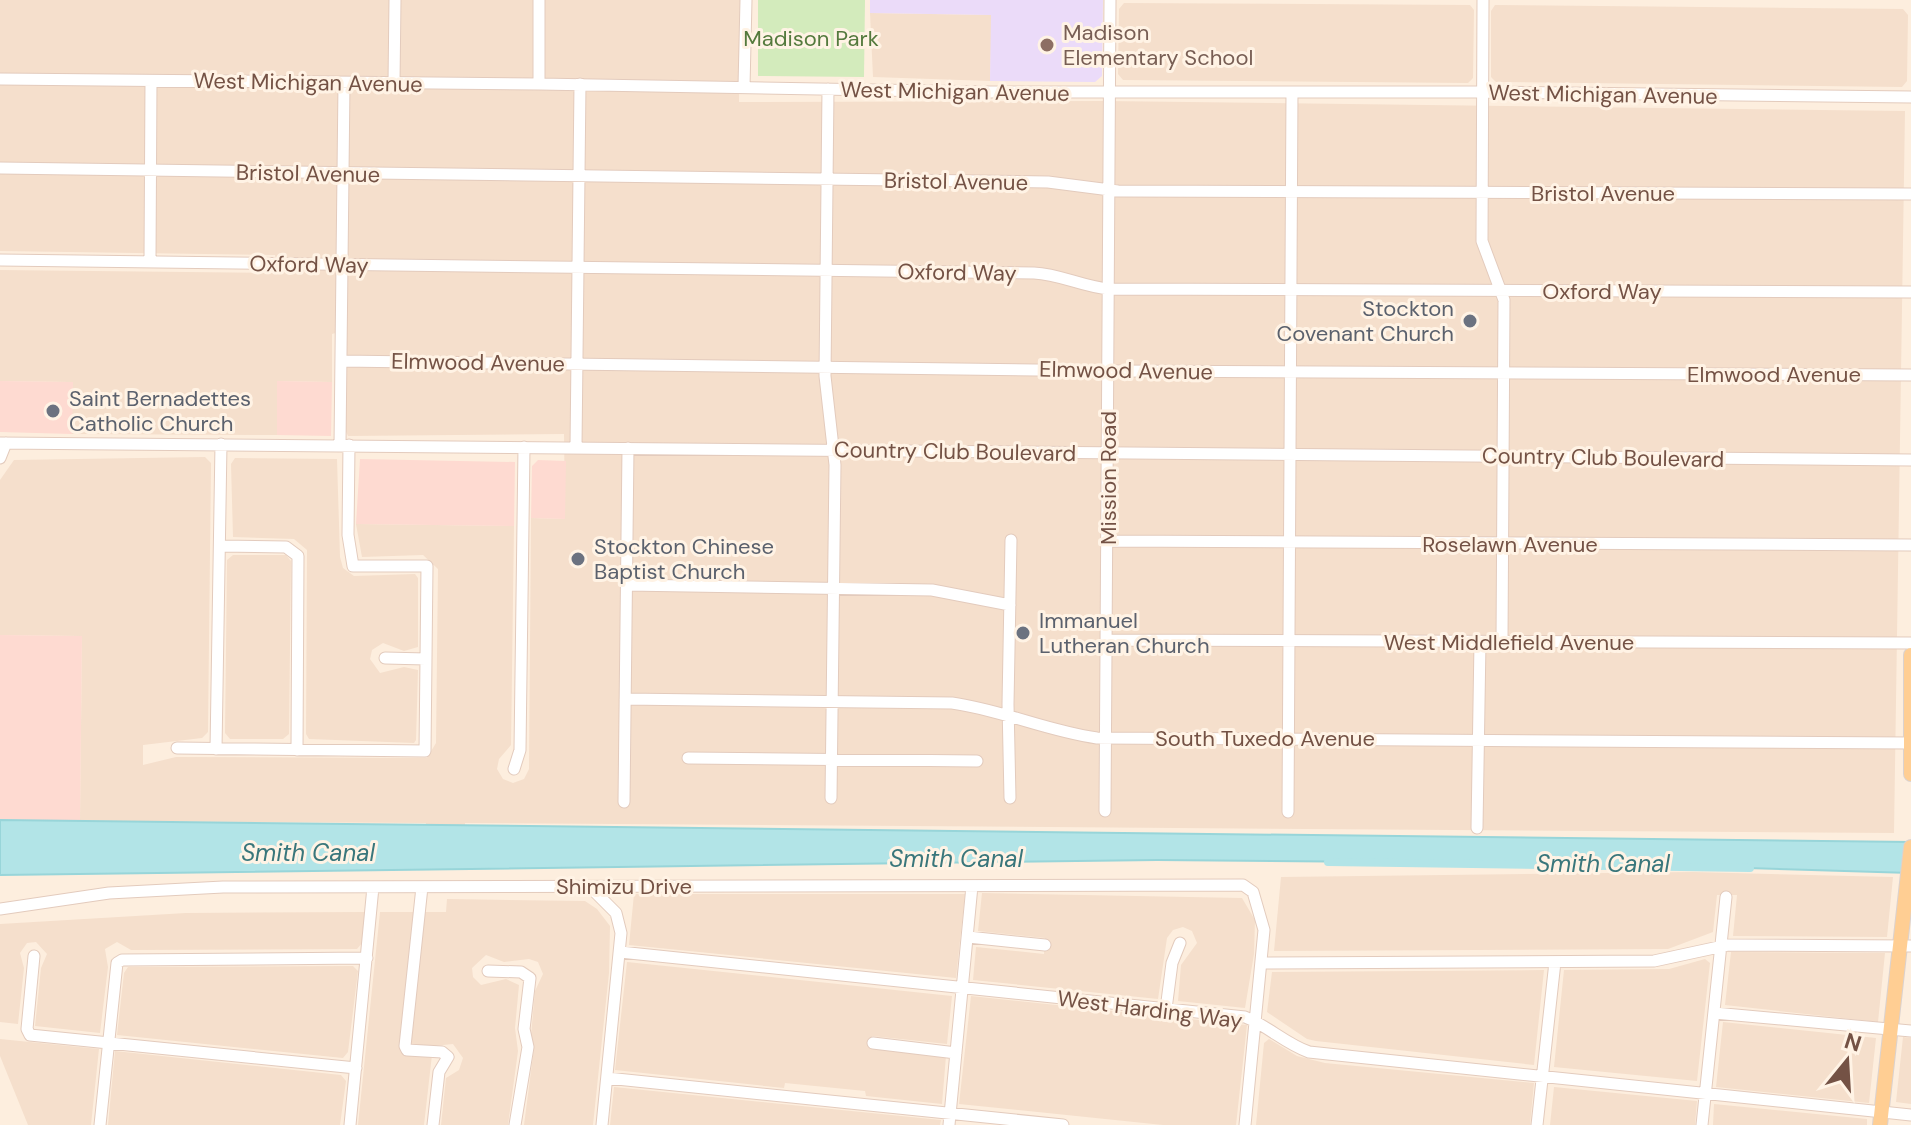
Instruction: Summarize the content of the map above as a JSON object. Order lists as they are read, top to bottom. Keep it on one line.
{"streets":{"street":["West Michigan Avenue","Bristol Avenue","Oxford Way","Elmwood Avenue","Country Club Boulevard","Mission Road","Roselawn Avenue","West Middlefield Avenue","South Tuxedo Avenue","Shimizu Drive","West Harding Way"]},"crossings":[["West Michigan Avenue","Mission Road"],["Bristol Avenue","Mission Road"],["Oxford Way","Mission Road"],["Elmwood Avenue","Mission Road"],["Country Club Boulevard","Mission Road"],["Mission Road","Roselawn Avenue"],["Mission Road","West Middlefield Avenue"],["Mission Road","South Tuxedo Avenue"]],"water":["Smith Canal"],"parks":["Madison Park"],"places":["Madison Elementary School","Stockton Covenant Church","Saint Bernadettes Catholic Church","Stockton Chinese Baptist Church","Immanuel Lutheran Church"],"north":"top"}
